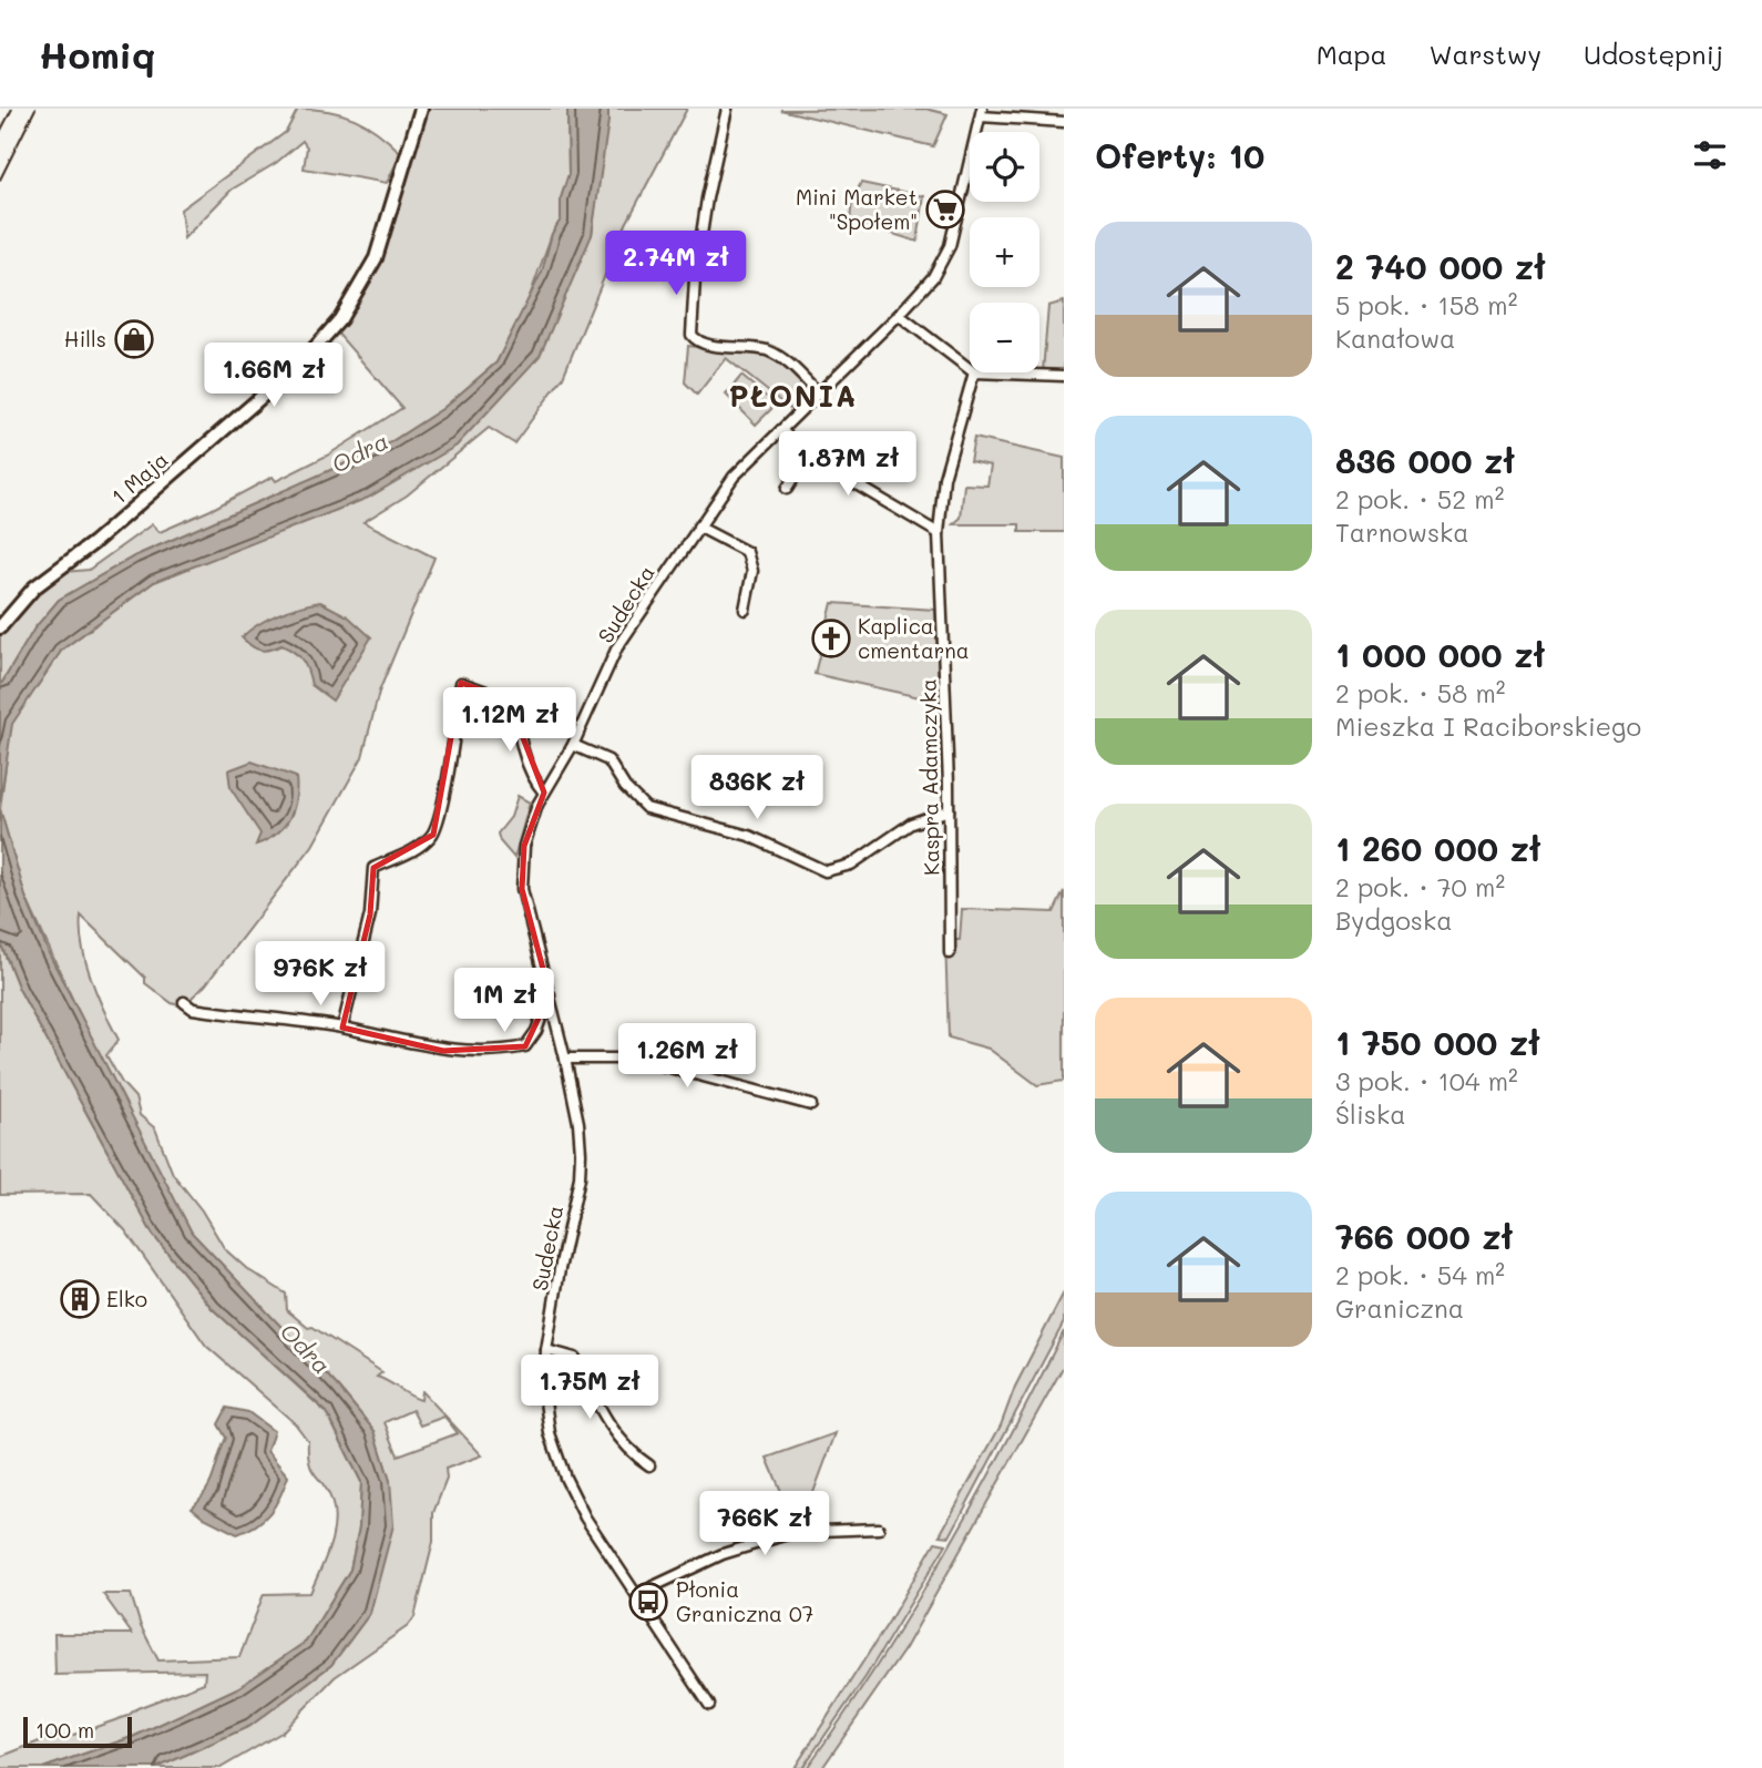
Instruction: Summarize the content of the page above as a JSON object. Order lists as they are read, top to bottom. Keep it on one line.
{"streets":{"street":["1 Maja","Sudecka","Kaspra Adamczyka"]},"districts":["PŁONIA"],"water":["Odra"],"places":{"supermarket":["Mini Market \"Społem\""],"shop":["Hills"],"church":["Kaplica cmentarna"],"building":["Elko"],"bus stop":["Płonia Graniczna 07"]},"scale_bar":"100 m","page":{"header":"Homiq","nav":["Mapa","Warstwy","Udostępnij"],"heading":"Oferty: 10","map_buttons":["+","−"],"list":[{"name":"2 740 000 zł","note":"5 pok. · 158 m² · Kanałowa"},{"name":"836 000 zł","note":"2 pok. · 52 m² · Tarnowska"},{"name":"1 000 000 zł","note":"2 pok. · 58 m² · Mieszka I Raciborskiego"},{"name":"1 260 000 zł","note":"2 pok. · 70 m² · Bydgoska"},{"name":"1 750 000 zł","note":"3 pok. · 104 m² · Śliska"},{"name":"766 000 zł","note":"2 pok. · 54 m² · Graniczna"}],"price":["2.74M zł","1.66M zł","1.87M zł","1.12M zł","836K zł","976K zł","1M zł","1.26M zł","1.75M zł","766K zł"],"scale":"100 m"}}
